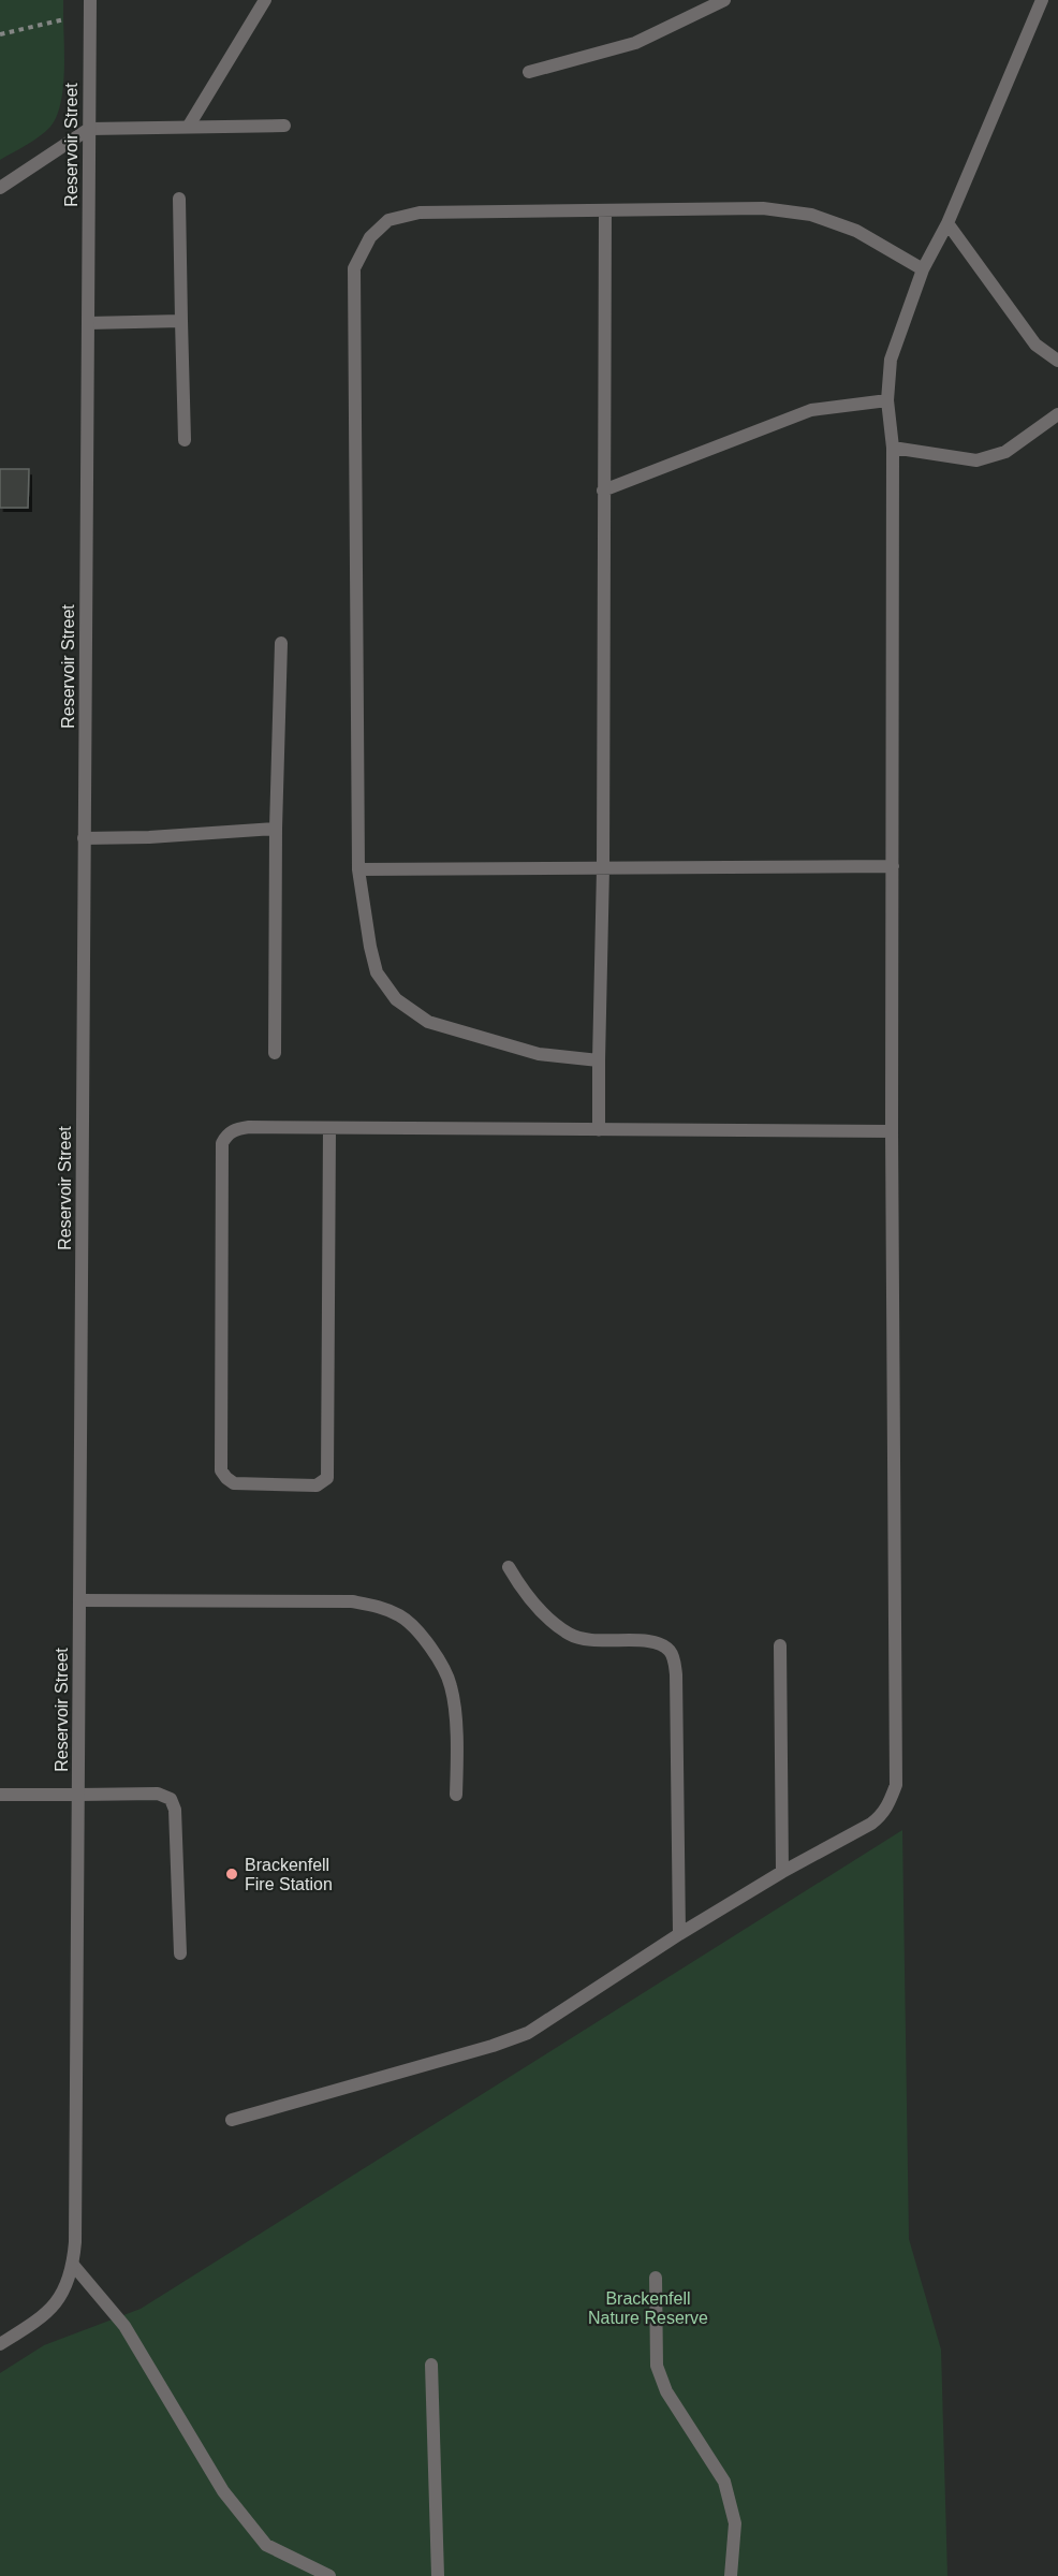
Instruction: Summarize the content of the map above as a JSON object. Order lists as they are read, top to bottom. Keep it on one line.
{"streets":{"street":["Reservoir Street"]},"parks":["Brackenfell Nature Reserve"],"places":["Brackenfell Fire Station"]}
